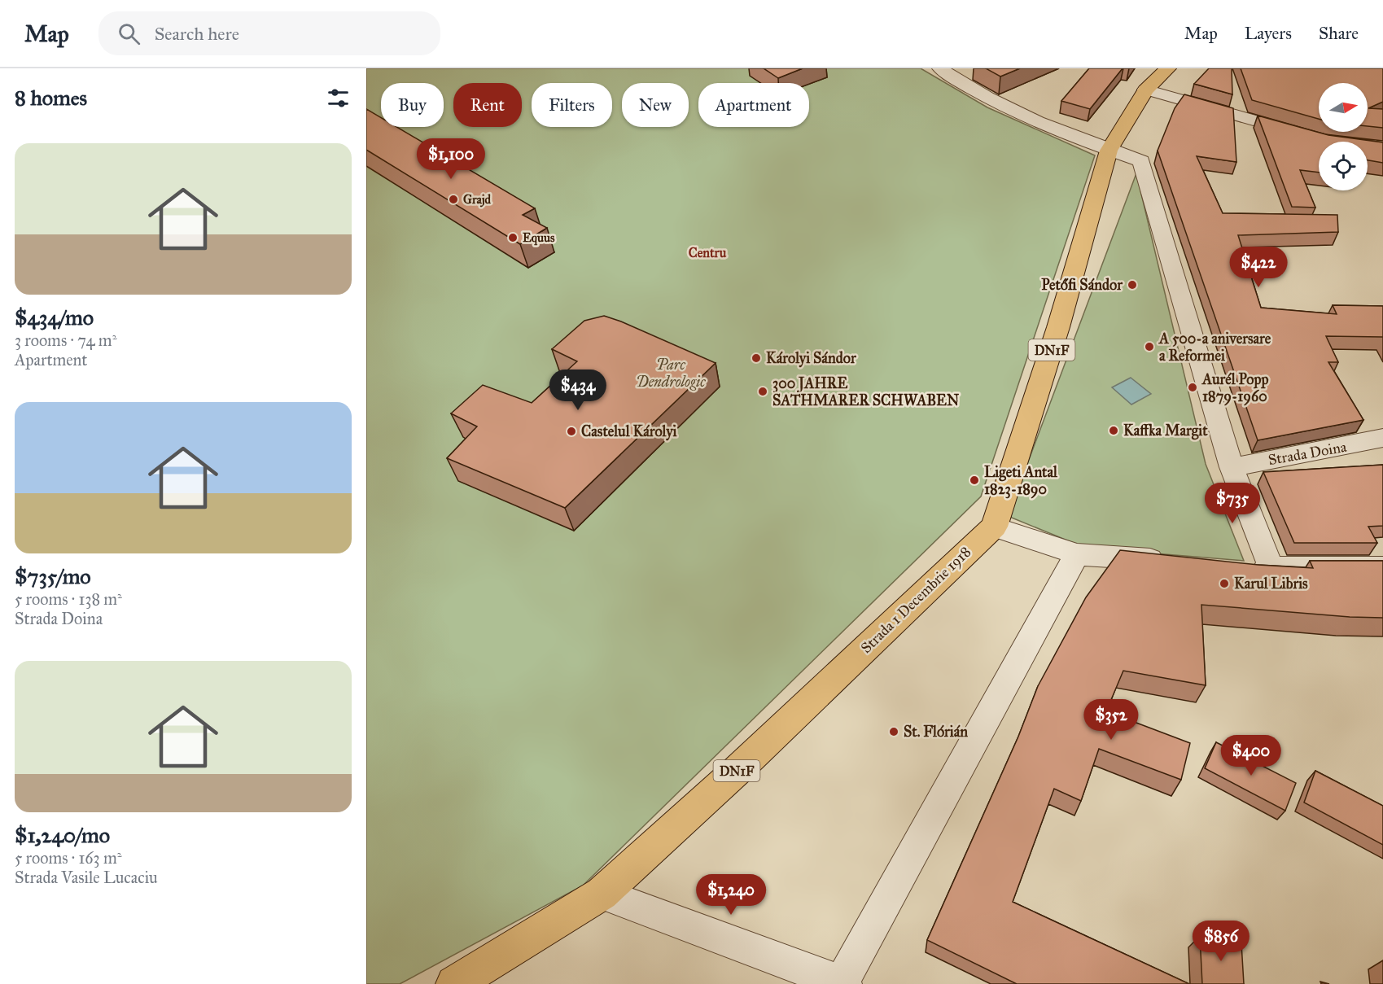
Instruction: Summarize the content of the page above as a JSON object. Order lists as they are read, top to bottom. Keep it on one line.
{"streets":{"main road":["DN1F","Strada 1 Decembrie 1918"],"street":["Strada Doina"]},"districts":["Centru"],"parks":["Parc Dendrologic"],"places":["Grajd","Equus","Petőfi Sándor","A 500-a aniversare a Reformei","Károlyi Sándor","Aurél Popp 1879-1960","300 JAHRE SATHMARER SCHWABEN","Kaffka Margit","Castelul Károlyi","Ligeti Antal 1823-1890","Karul Libris","St. Flórián"],"north":"right","page":{"header":"Map","search":"Search here","nav":["Map","Layers","Share"],"heading":"8 homes","chip":["Buy","Rent","Filters","New","Apartment"],"list":[{"name":"$434/mo","note":"3 rooms · 74 m² · Apartment"},{"name":"$735/mo","note":"5 rooms · 138 m² · Strada Doina"},{"name":"$1,240/mo","note":"5 rooms · 163 m² · Strada Vasile Lucaciu"}],"price":["$1,100","$422","$434","$735","$352","$400","$1,240","$856"]}}
